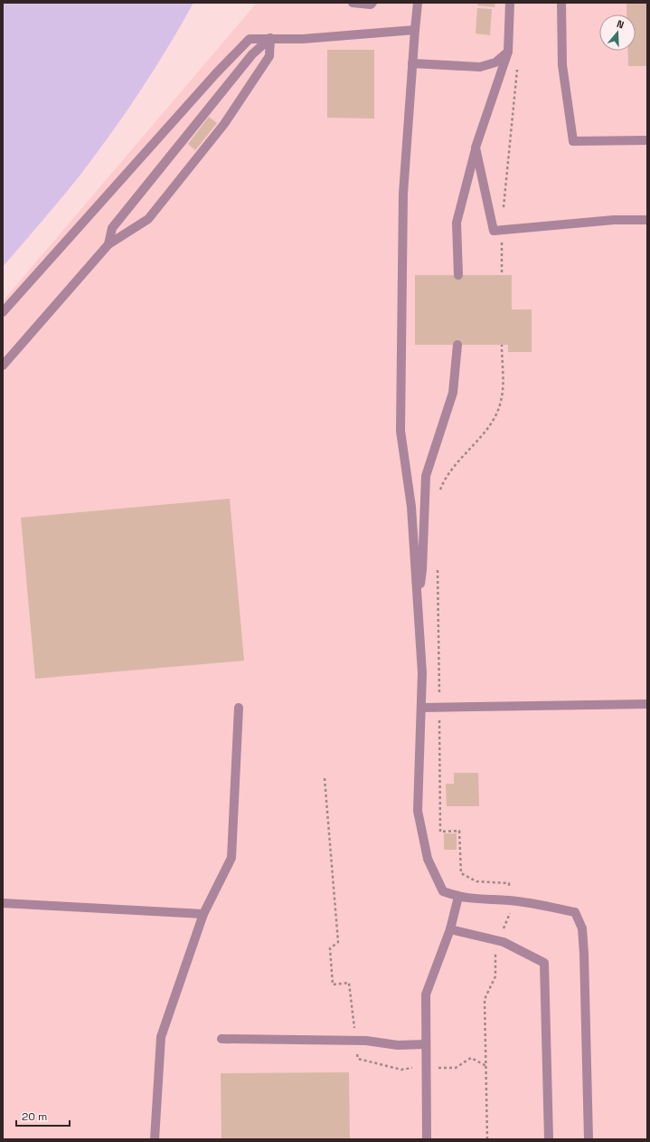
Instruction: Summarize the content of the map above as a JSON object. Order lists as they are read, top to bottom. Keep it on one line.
{"scale_bar":"20 m","north":"top"}
